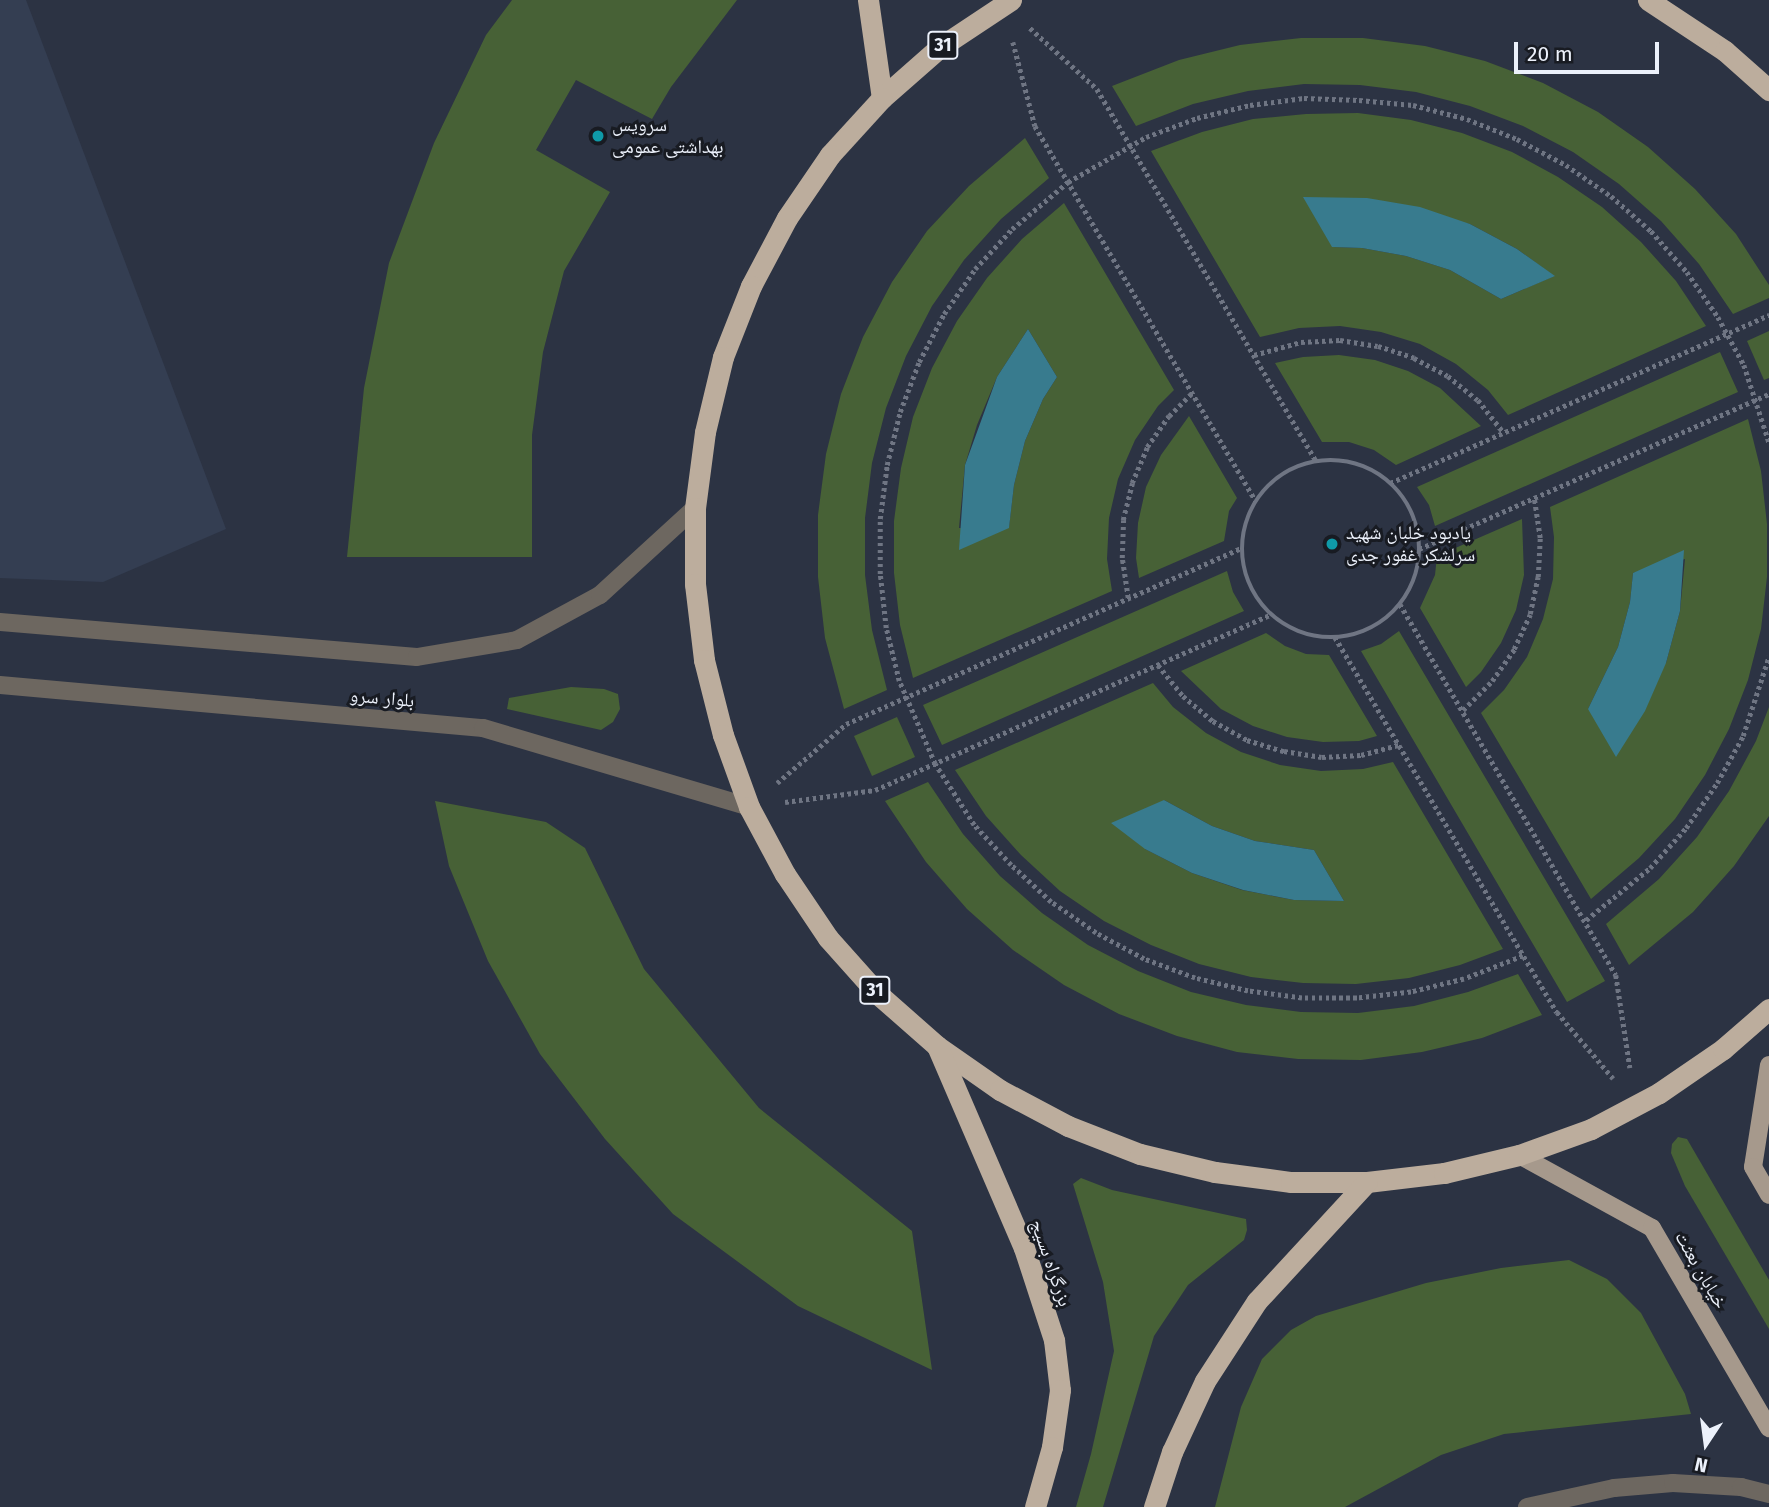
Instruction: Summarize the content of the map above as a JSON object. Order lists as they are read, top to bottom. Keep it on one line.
{"streets":{"highway":["31","بزرگراه بسیج"],"main road":["خیابان بعثت"],"street":["بلوار سرو"]},"crossings":[["31","بلوار سرو"],["31","بزرگراه بسیج"],["31","خیابان بعثت"]],"places":["سرویس بهداشتی عمومی","یادبود خلبان شهید سرلشکر غفور جدی"],"scale_bar":"20 m","north":"bottom"}
